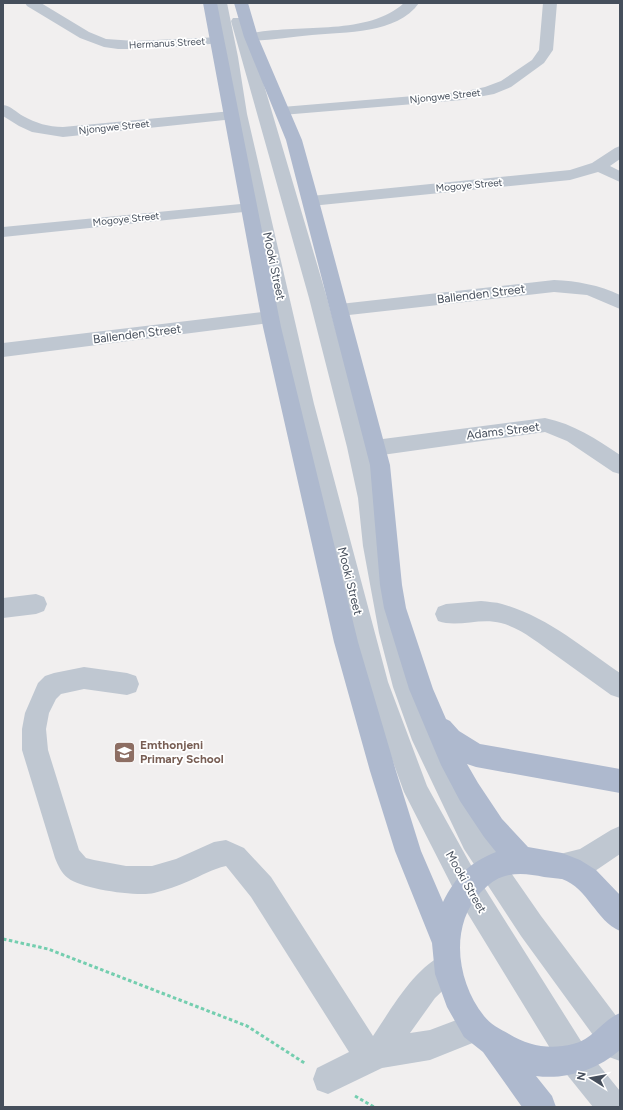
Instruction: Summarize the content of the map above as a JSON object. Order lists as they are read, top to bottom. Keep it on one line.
{"streets":{"main road":["Mooki Street"],"street":["Hermanus Street","Njongwe Street","Mogoye Street","Ballenden Street","Adams Street"]},"crossings":[["Hermanus Street","Mooki Street"],["Njongwe Street","Mooki Street"],["Mogoye Street","Mooki Street"],["Mooki Street","Ballenden Street"]],"places":{"school or university":["Emthonjeni Primary School"]},"north":"left"}
